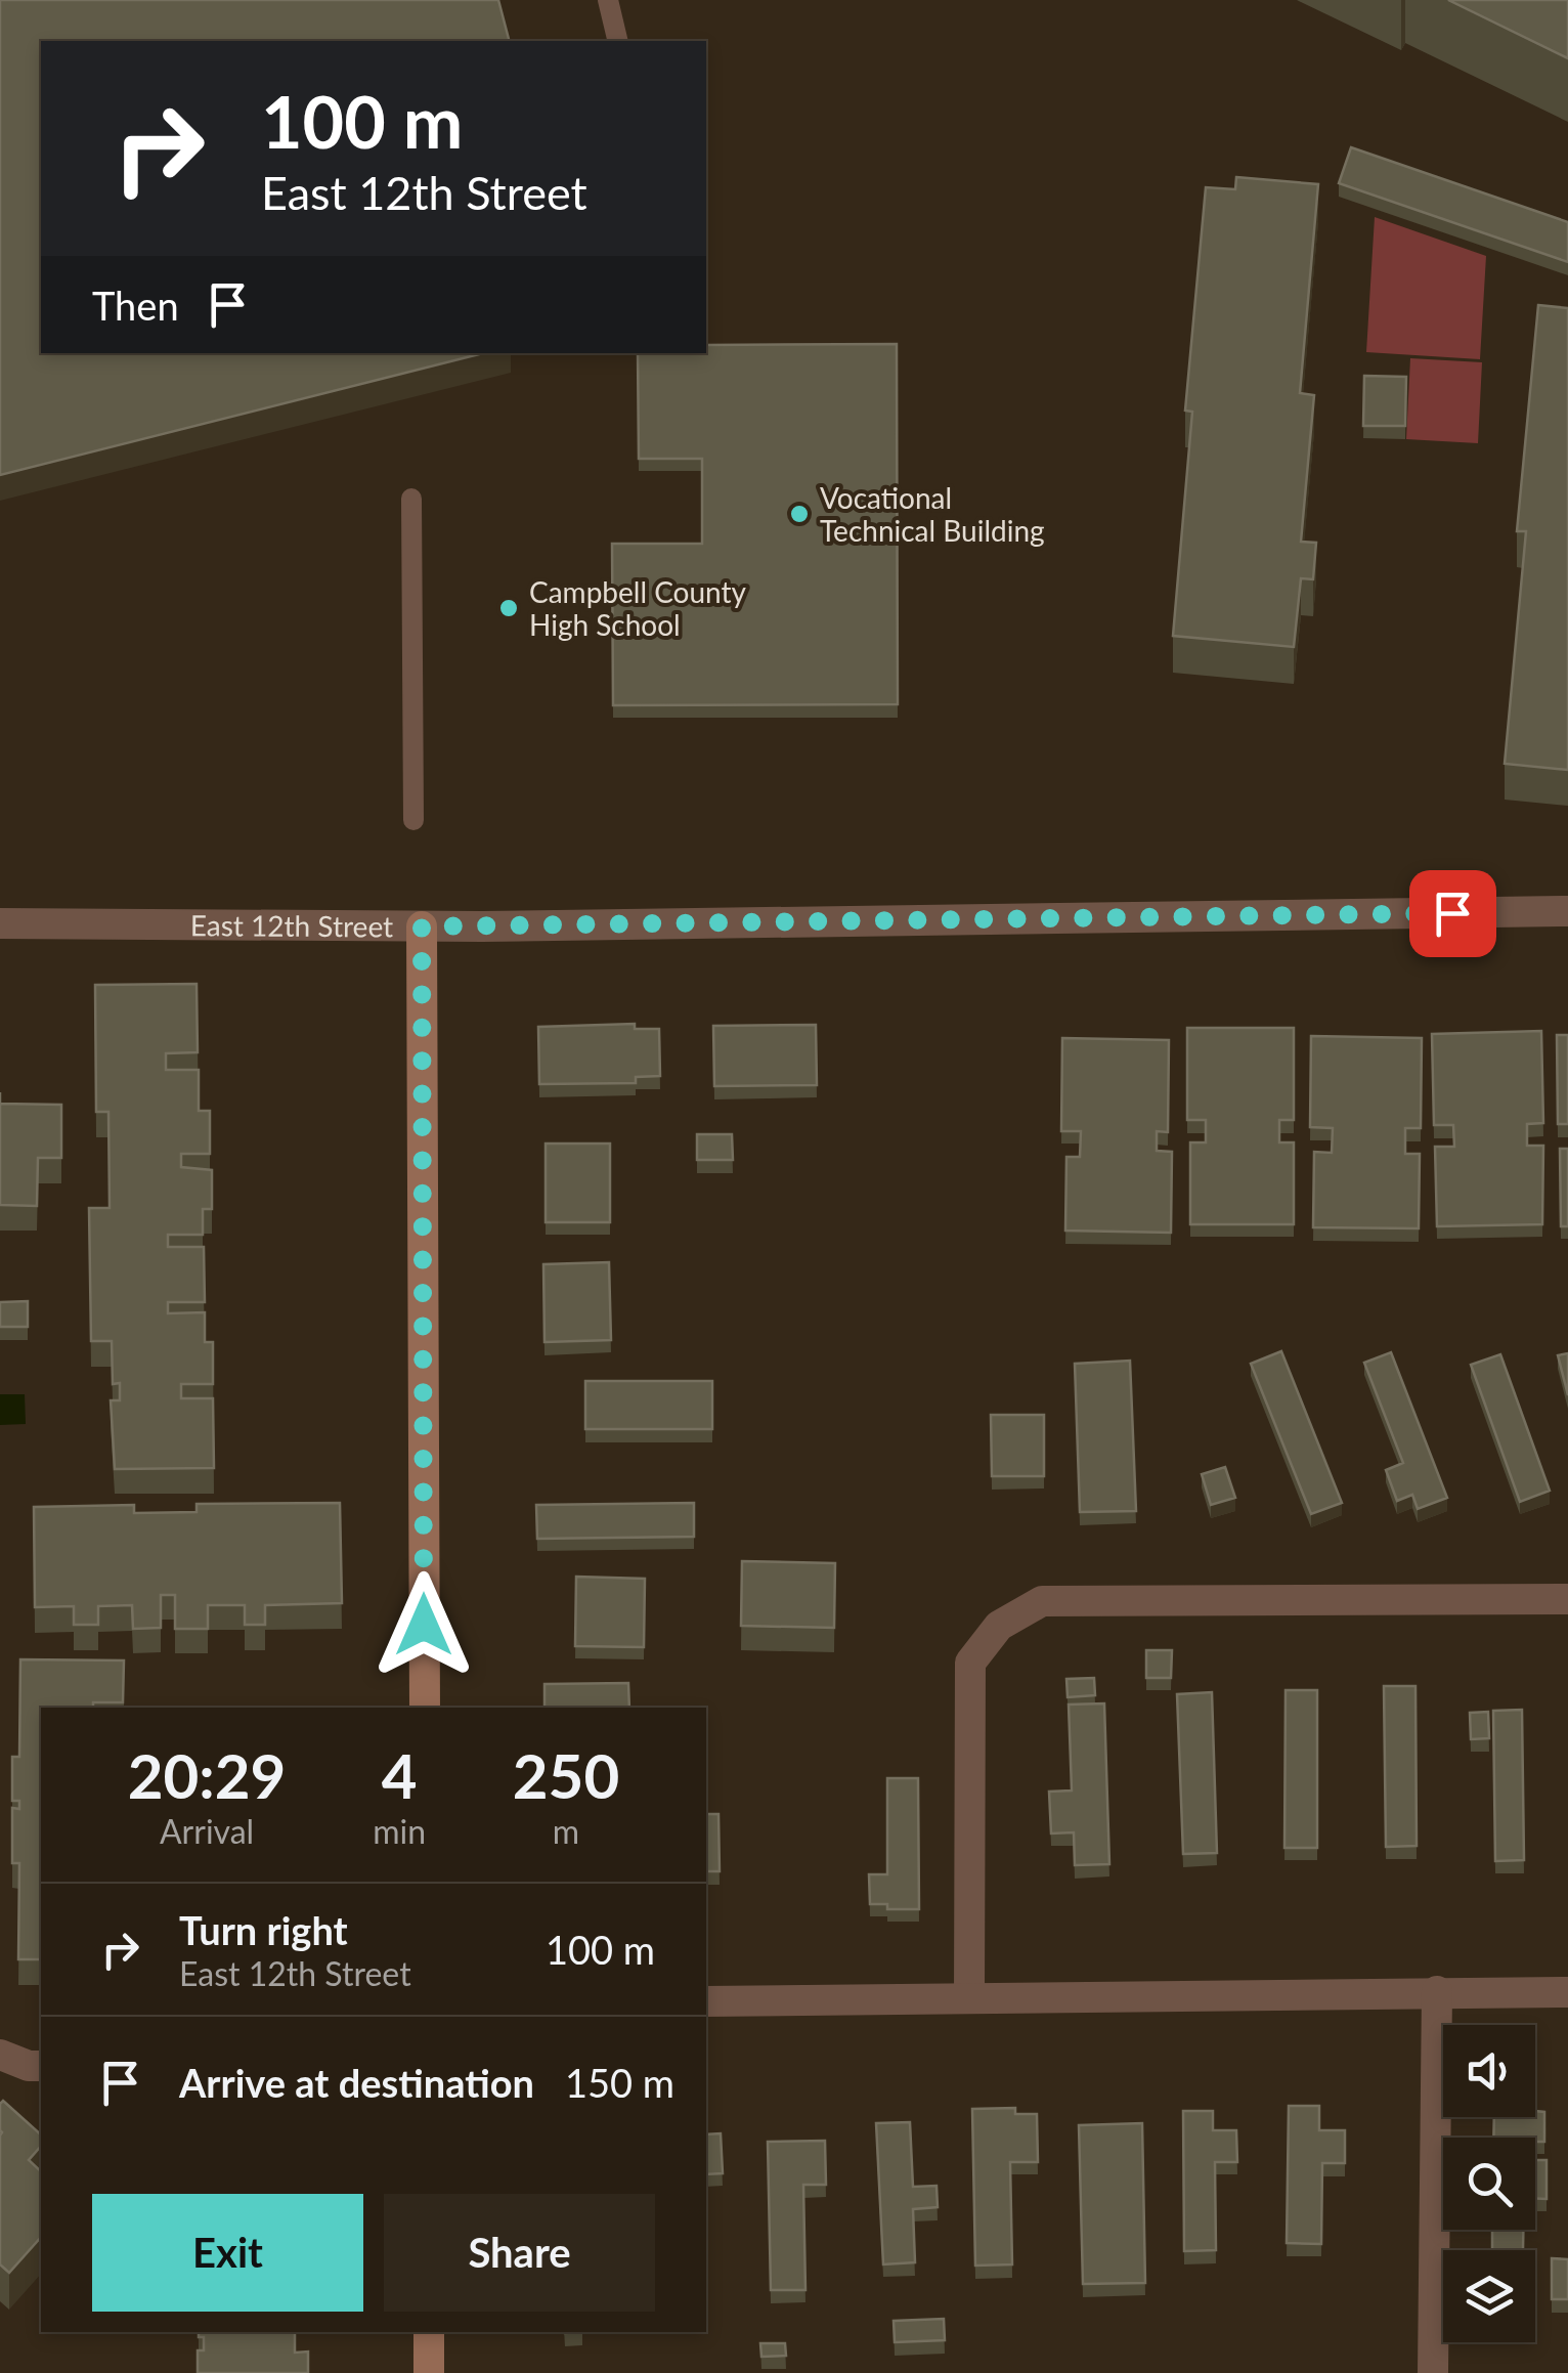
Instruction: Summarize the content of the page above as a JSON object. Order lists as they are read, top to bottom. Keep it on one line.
{"streets":{"street":["East 12th Street"]},"places":["Vocational Technical Building","Campbell County High School"],"page":{"turn":["100 m","East 12th Street"],"then":"Then","eta":["20:29","Arrival","4","min","250","m"],"list":[{"name":"Turn right","note":"East 12th Street","value":"100 m"},{"name":"Arrive at destination","value":"150 m"}],"buttons":["Exit","Share"]}}
